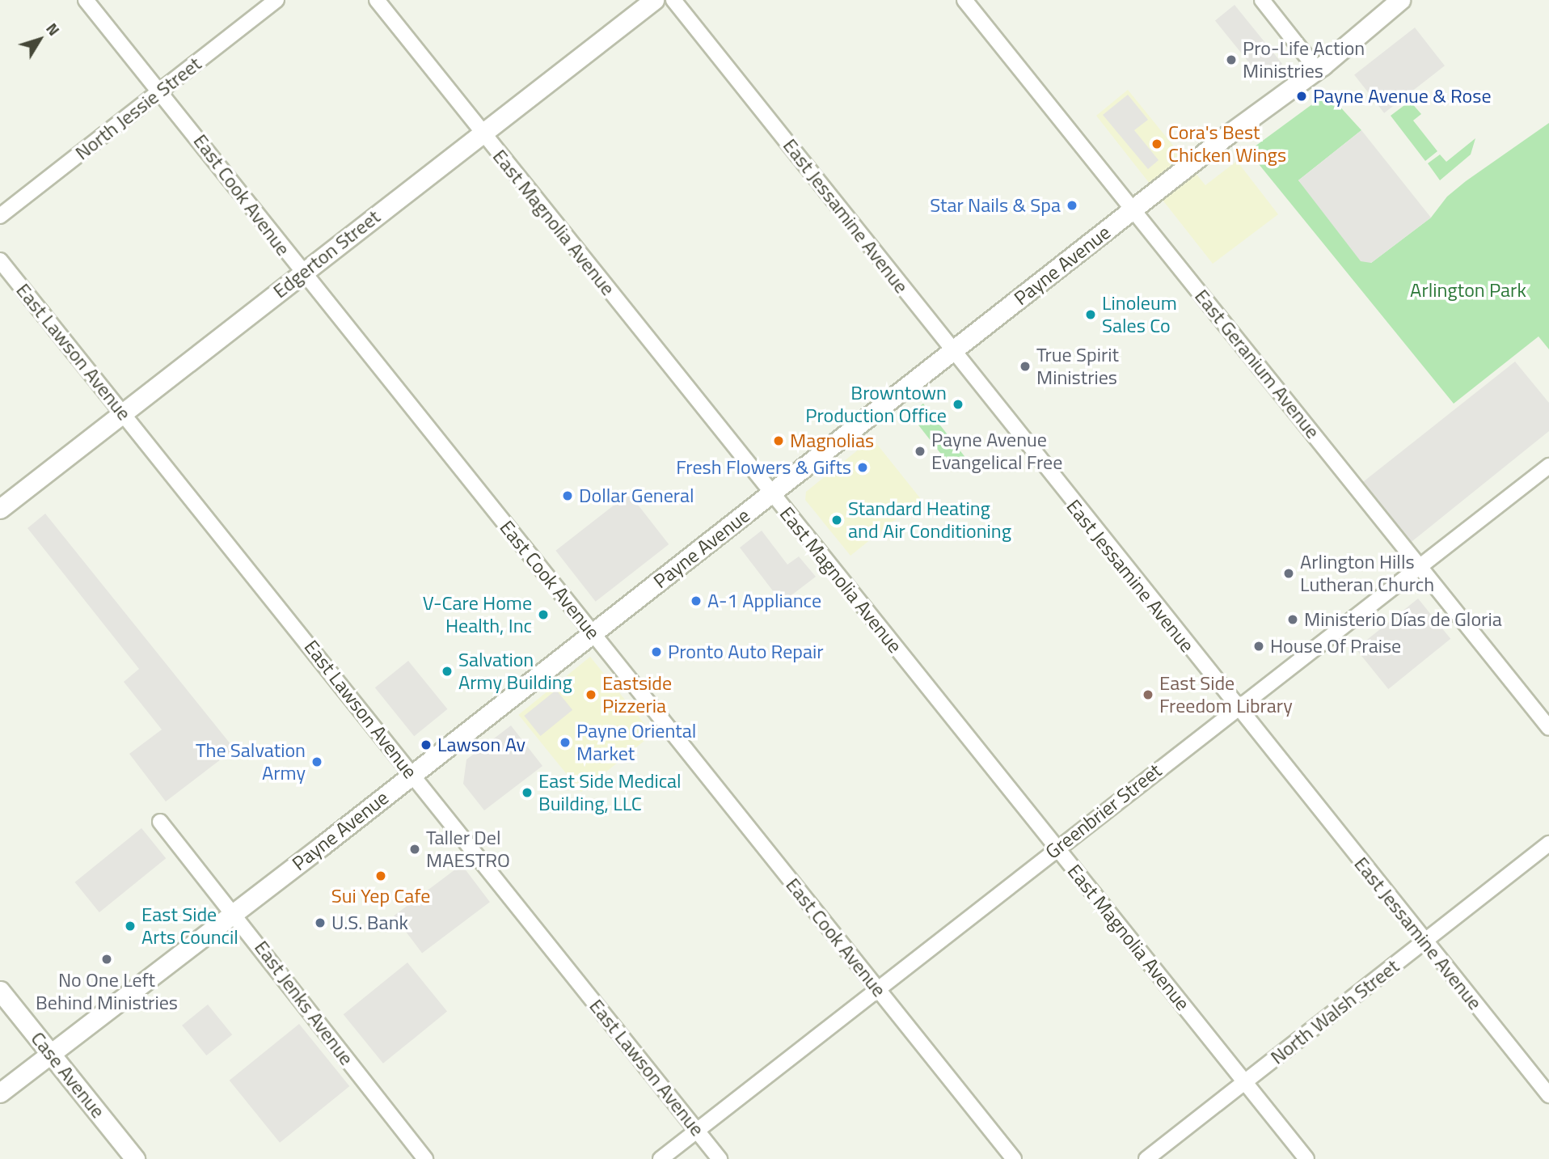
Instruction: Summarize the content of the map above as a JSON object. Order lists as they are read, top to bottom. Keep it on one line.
{"streets":{"street":["North Jessie Street","East Cook Avenue","East Jessamine Avenue","East Magnolia Avenue","Edgerton Street","Payne Avenue","East Lawson Avenue","East Geranium Avenue","Greenbrier Street","East Jenks Avenue","North Walsh Street","Case Avenue"]},"crossings":[["North Jessie Street","East Cook Avenue"],["East Cook Avenue","Edgerton Street"],["East Cook Avenue","Payne Avenue"],["East Cook Avenue","Greenbrier Street"],["East Jessamine Avenue","Payne Avenue"],["East Jessamine Avenue","Greenbrier Street"],["East Jessamine Avenue","North Walsh Street"],["East Magnolia Avenue","Edgerton Street"],["East Magnolia Avenue","Payne Avenue"],["East Magnolia Avenue","Greenbrier Street"],["East Magnolia Avenue","North Walsh Street"],["Edgerton Street","East Lawson Avenue"],["Payne Avenue","East Lawson Avenue"],["Payne Avenue","East Geranium Avenue"],["Payne Avenue","East Jenks Avenue"],["Payne Avenue","Case Avenue"],["East Lawson Avenue","Greenbrier Street"],["East Geranium Avenue","Greenbrier Street"]],"parks":["Arlington Park"],"places":["Pro-Life Action Ministries","Payne Avenue & Rose","Cora's Best Chicken Wings","Star Nails & Spa","Linoleum Sales Co","True Spirit Ministries","Browntown Production Office","Magnolias","Payne Avenue Evangelical Free","Fresh Flowers & Gifts","Dollar General","Standard Heating and Air Conditioning","Arlington Hills Lutheran Church","A-1 Appliance","V-Care Home Health, Inc","Ministerio Días de Gloria","House Of Praise","Pronto Auto Repair","Salvation Army Building","Eastside Pizzeria","East Side Freedom Library","Payne Oriental Market","Lawson Av","The Salvation Army","East Side Medical Building, LLC","Taller Del MAESTRO","Sui Yep Cafe","U.S. Bank","East Side Arts Council","No One Left Behind Ministries"],"north":"top right"}
